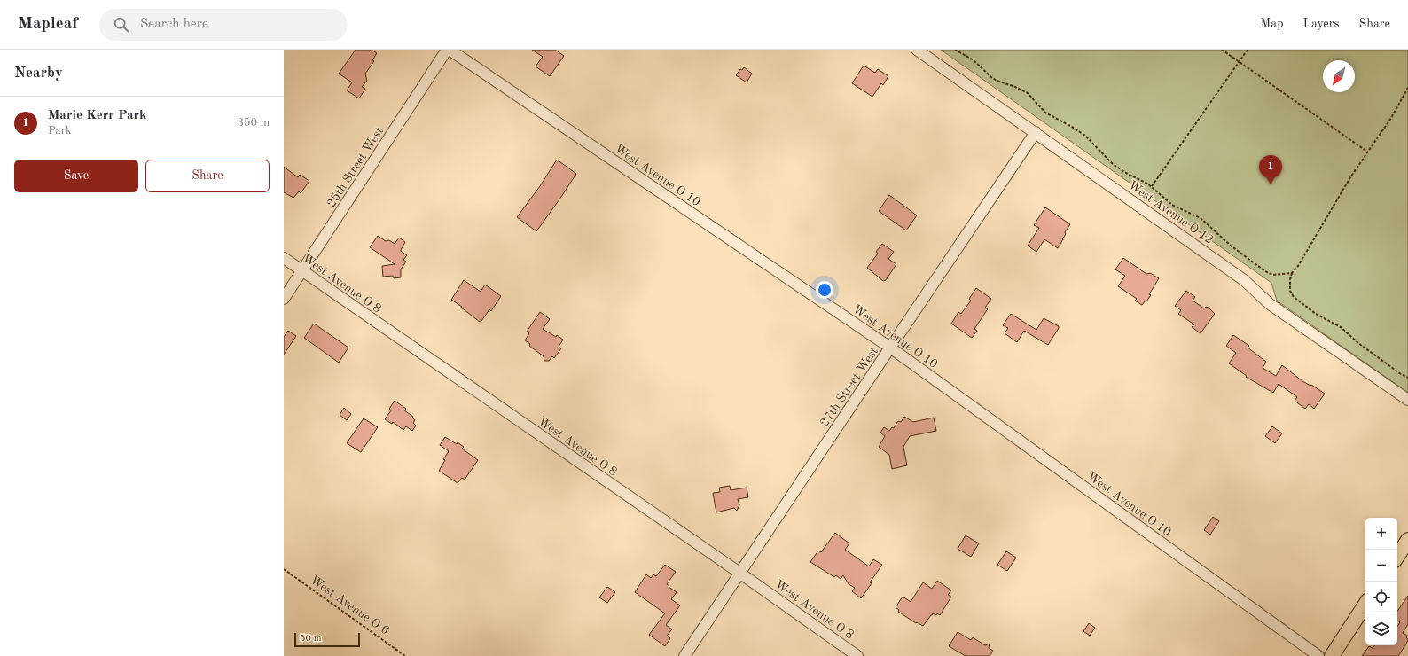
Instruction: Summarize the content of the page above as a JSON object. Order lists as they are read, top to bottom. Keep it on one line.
{"streets":{"street":["25th Street West","West Avenue O 10","West Avenue O 12","West Avenue O 8","27th Street West"],"path":["West Avenue O 6"]},"crossings":[["25th Street West","West Avenue O 10"],["25th Street West","West Avenue O 8"],["West Avenue O 10","27th Street West"],["West Avenue O 12","27th Street West"],["West Avenue O 8","27th Street West"]],"scale_bar":"50 m","north":"bottom left","page":{"header":"Mapleaf","search":"Search here","nav":["Map","Layers","Share"],"heading":"Nearby","list":[{"mark":"1","name":"Marie Kerr Park","note":"Park","value":"350 m"}],"buttons":["Save","Share"],"pins":"1","map_buttons":["+","−"],"scale":"50 m"}}
